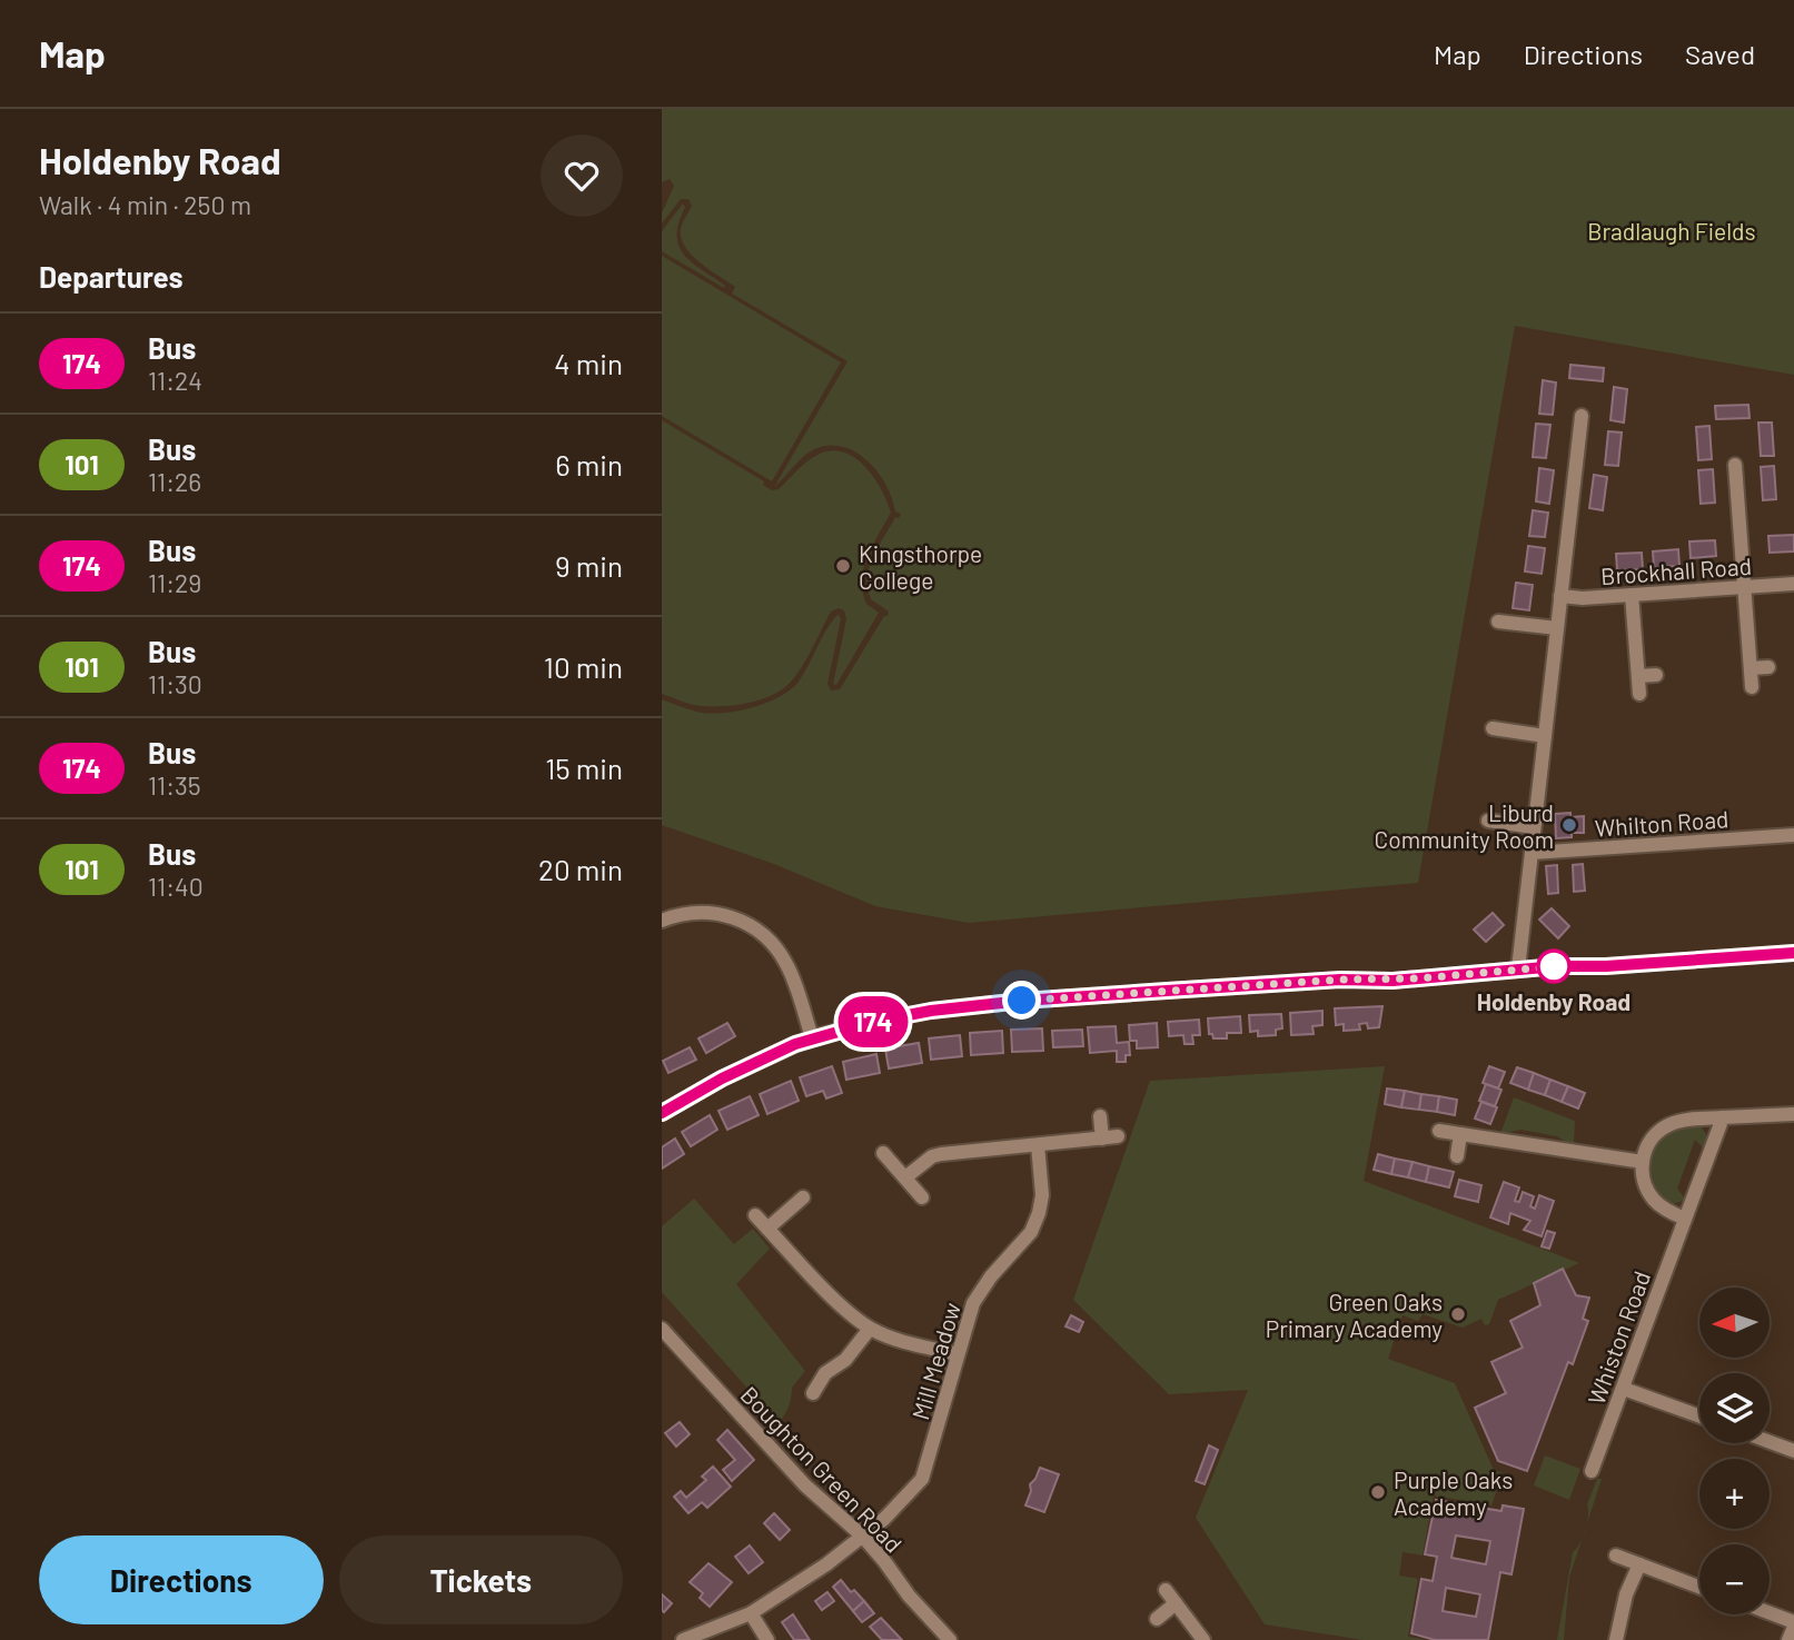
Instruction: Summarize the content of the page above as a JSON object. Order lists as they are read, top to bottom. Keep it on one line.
{"streets":{"street":["Brockhall Road","Whilton Road","Whiston Road","Mill Meadow","Boughton Green Road"]},"crossings":[["Mill Meadow","Boughton Green Road"]],"parks":["Bradlaugh Fields"],"places":["Kingsthorpe College","Liburd Community Room","Holdenby Road","Green Oaks Primary Academy","Purple Oaks Academy"],"lines":["bus line 174"],"north":"left","page":{"header":"Map","nav":["Map","Directions","Saved"],"heading":[["Holdenby Road","Walk · 4 min · 250 m"],"Departures"],"on_map":"174","list":[{"mark":"174","name":"Bus","note":"11:24","value":"4 min"},{"mark":"101","name":"Bus","note":"11:26","value":"6 min"},{"mark":"174","name":"Bus","note":"11:29","value":"9 min"},{"mark":"101","name":"Bus","note":"11:30","value":"10 min"},{"mark":"174","name":"Bus","note":"11:35","value":"15 min"},{"mark":"101","name":"Bus","note":"11:40","value":"20 min"}],"map_buttons":["+","−"],"buttons":["Directions","Tickets"]}}
